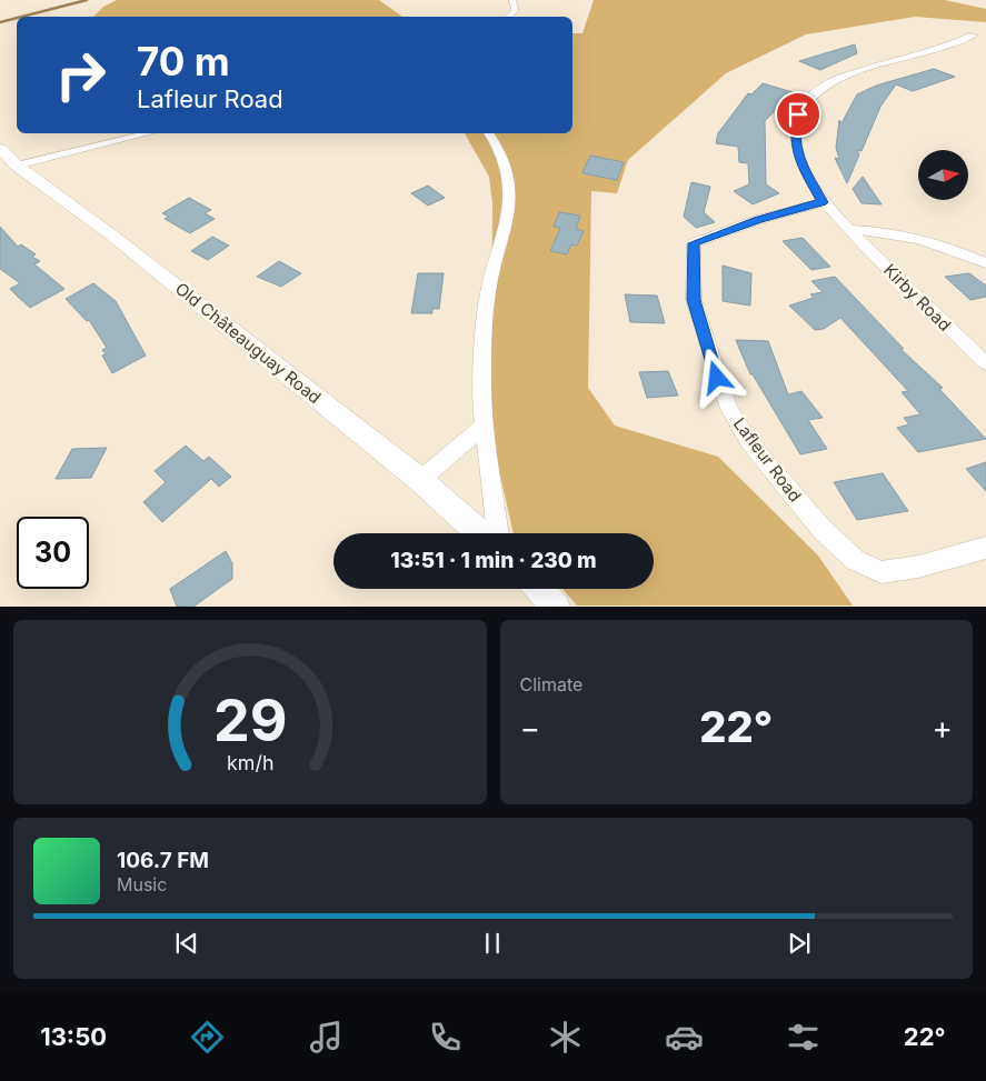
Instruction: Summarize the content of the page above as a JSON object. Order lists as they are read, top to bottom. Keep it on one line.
{"streets":{"street":["Kirby Road","Old Châteauguay Road","Lafleur Road"]},"crossings":[["Kirby Road","Lafleur Road"]],"north":"right","page":{"turn":["70 m","Lafleur Road"],"limit":"30","trip":"13:51 · 1 min · 230 m","tile":"Climate","heat":["−","22°","+"],"song":["106.7 FM","Music"],"tabs":["13:50","22°"],"gauge":["29","km/h"]}}
